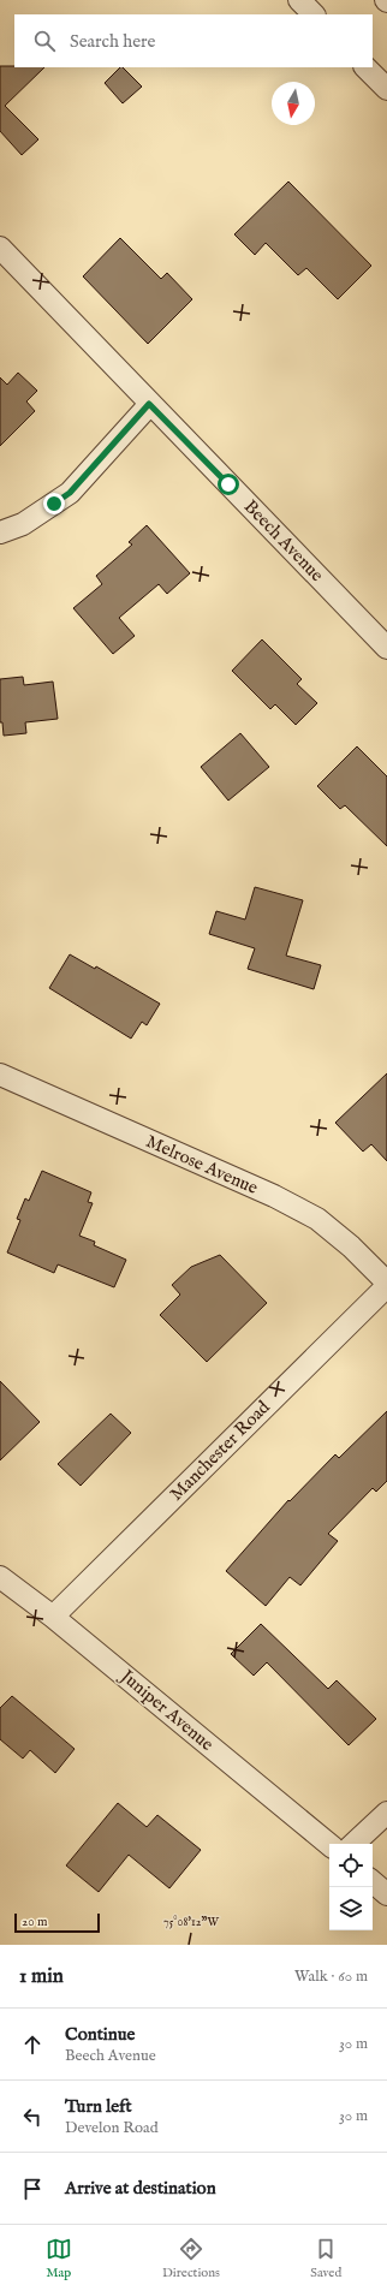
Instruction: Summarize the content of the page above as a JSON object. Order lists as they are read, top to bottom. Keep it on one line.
{"streets":{"street":["Beech Avenue","Melrose Avenue","Manchester Road","Juniper Avenue"]},"crossings":[["Melrose Avenue","Manchester Road"],["Manchester Road","Juniper Avenue"]],"scale_bar":"20 m","north":"bottom","page":{"search":"Search here","scale":"20 m","heading":["1 min","Walk · 60 m"],"list":[["Continue","Beech Avenue","30 m"],["Turn left","Develon Road","30 m"],"Arrive at destination"],"nav":["Map","Directions","Saved"]},"coordinates":["75°08'12\"W"]}
